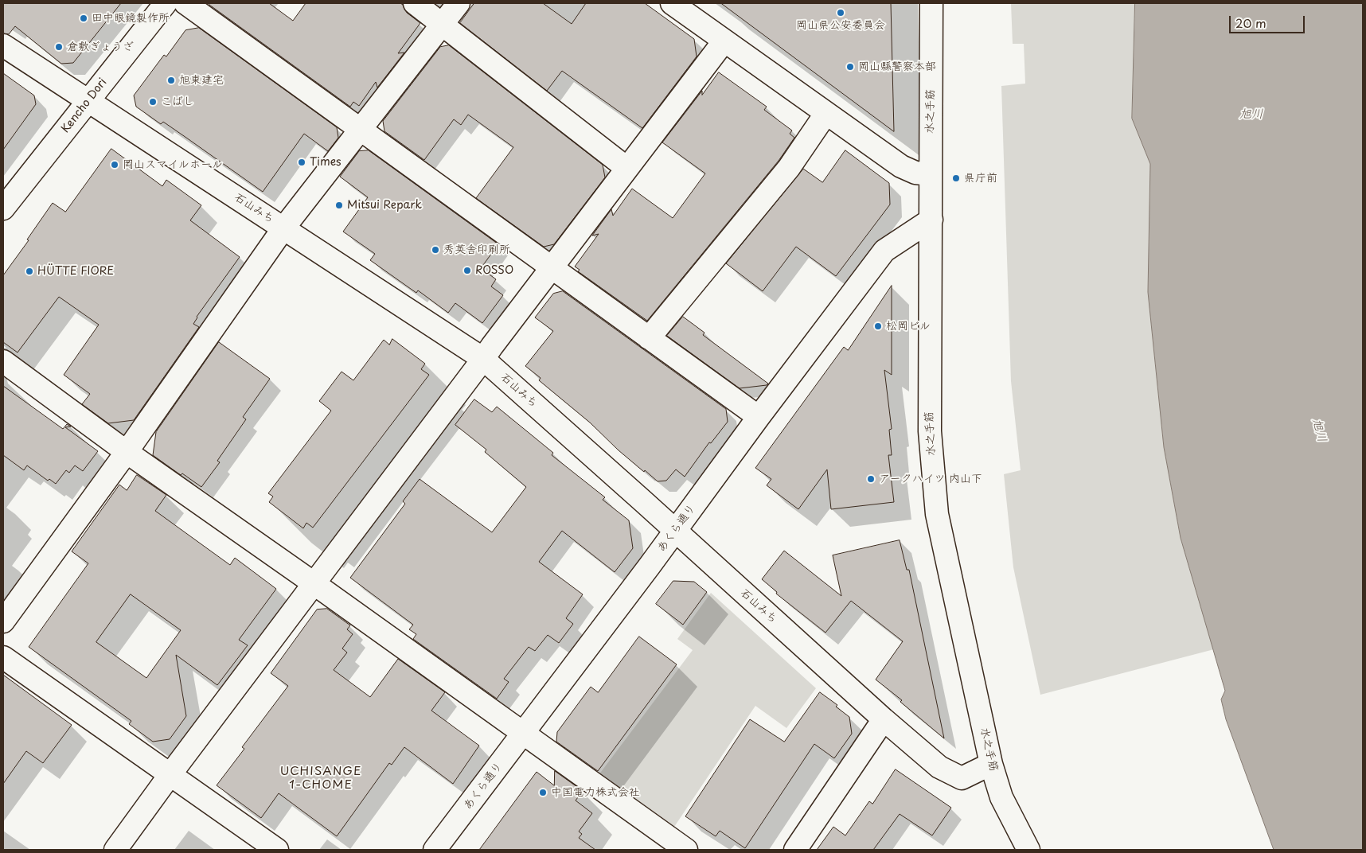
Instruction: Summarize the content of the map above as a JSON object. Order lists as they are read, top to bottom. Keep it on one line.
{"streets":{"street":["Kencho Dori","水之手筋","石山みち","あくら通り"]},"crossings":[["Kencho Dori","石山みち"],["水之手筋","石山みち"],["水之手筋","あくら通り"],["石山みち","あくら通り"]],"districts":["UCHISANGE 1-CHOME"],"water":["旭川"],"places":["岡山県公安委員会","田中眼鏡製作所","倉敷ぎょうざ","岡山縣警察本部","旭東建宅","こばし","Times","岡山スマイルホール","県庁前","Mitsui Repark","秀英舎印刷所","ROSSO","HÜTTE FIORE","松岡ビル","アークハイツ 内山下","中国電力株式会社"],"scale_bar":"20 m"}
